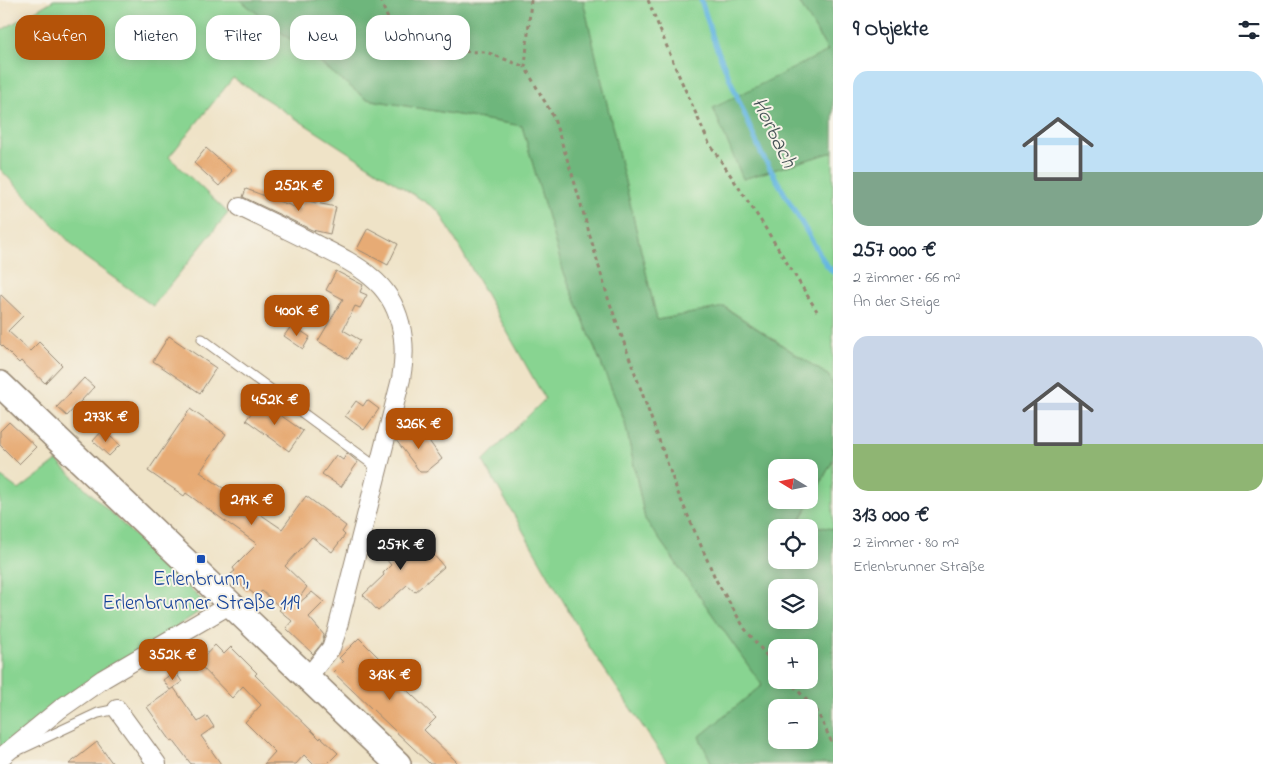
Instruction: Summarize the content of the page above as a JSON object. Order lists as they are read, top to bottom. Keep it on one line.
{"water":["Horbach"],"places":{"transit":["Erlenbrunn, Erlenbrunner Straße 119"]},"north":"left","page":{"heading":"9 Objekte","chip":["Kaufen","Mieten","Filter","Neu","Wohnung"],"list":[{"name":"257 000 €","note":"2 Zimmer · 66 m² · An der Steige"},{"name":"313 000 €","note":"2 Zimmer · 80 m² · Erlenbrunner Straße"}],"price":["252K €","400K €","452K €","273K €","326K €","217K €","257K €","352K €","313K €"],"map_buttons":["+","−"]}}
